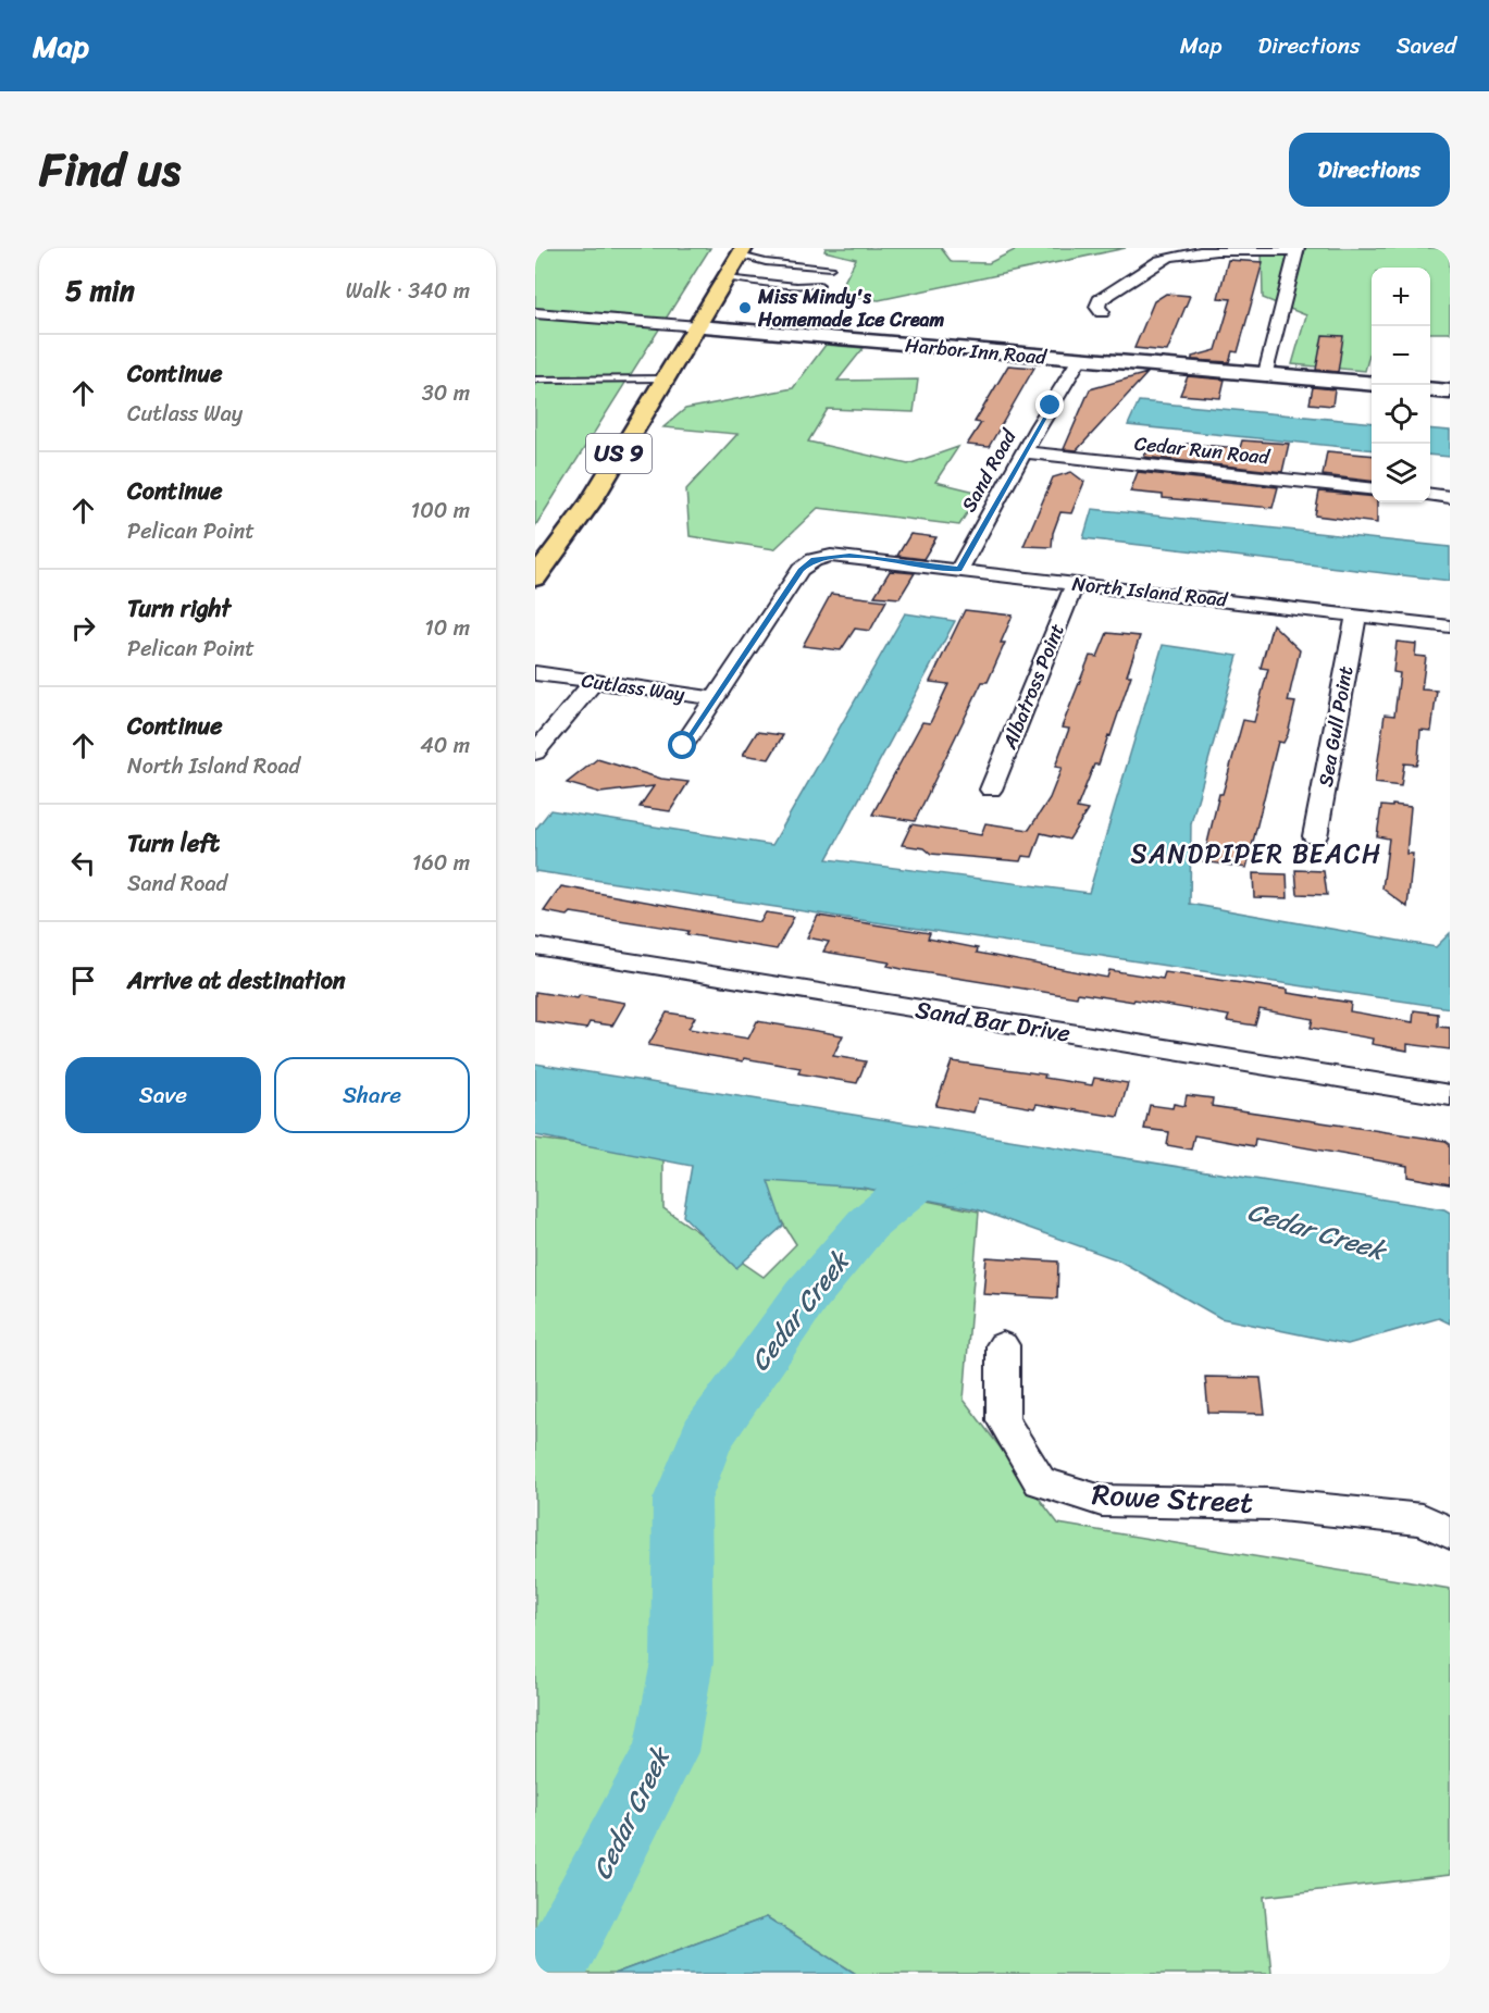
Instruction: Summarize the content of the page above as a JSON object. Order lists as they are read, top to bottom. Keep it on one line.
{"streets":{"highway":["US 9"],"main road":["Harbor Inn Road"],"street":["Cedar Run Road","Sand Road","North Island Road","Albatross Point","Cutlass Way","Sea Gull Point","Sand Bar Drive","Rowe Street"]},"crossings":[["Harbor Inn Road","US 9"],["Harbor Inn Road","Sand Road"],["Cedar Run Road","Sand Road"],["Sand Road","North Island Road"],["North Island Road","Albatross Point"],["North Island Road","Cutlass Way"],["North Island Road","Sea Gull Point"]],"districts":["SANDPIPER BEACH"],"water":["Cedar Creek"],"places":["Miss Mindy's Homemade Ice Cream"],"page":{"header":"Map","nav":["Map","Directions","Saved"],"title":"Find us","buttons":["Directions",["Save","Share"]],"heading":["5 min","Walk · 340 m"],"map_buttons":["+","−"],"list":[["Continue","Cutlass Way","30 m"],["Continue","Pelican Point","100 m"],["Turn right","Pelican Point","10 m"],["Continue","North Island Road","40 m"],["Turn left","Sand Road","160 m"],"Arrive at destination"]}}
